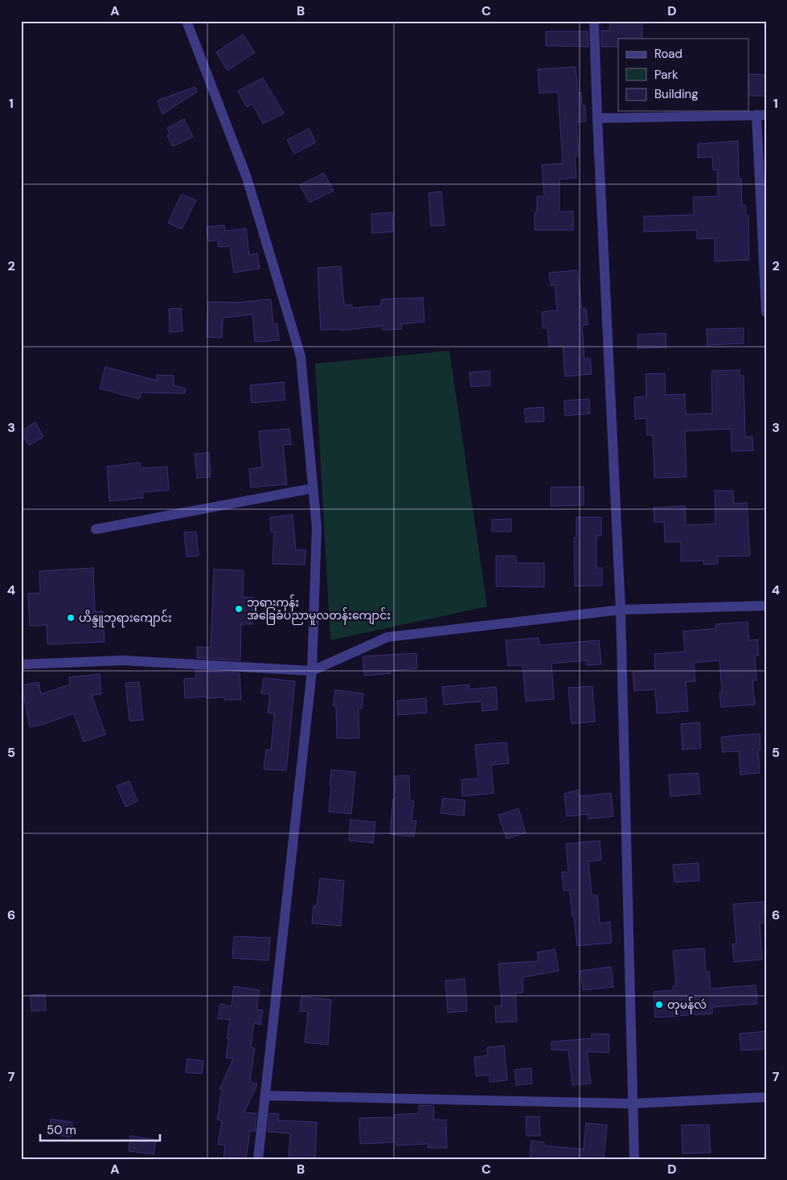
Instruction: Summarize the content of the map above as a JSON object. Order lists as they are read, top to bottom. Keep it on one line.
{"places":["ဘုရားကုန်း အခြေခံပညာမူလတန်းကျောင်း","ဟိန္ဒူဘုရားကျောင်း","တုမန်လဴ"],"legend":["Road","Park","Building"],"scale_bar":"50 m","grid":{"columns":["A","B","C","D"],"rows":["1","2","3","4","5","6","7"]}}
